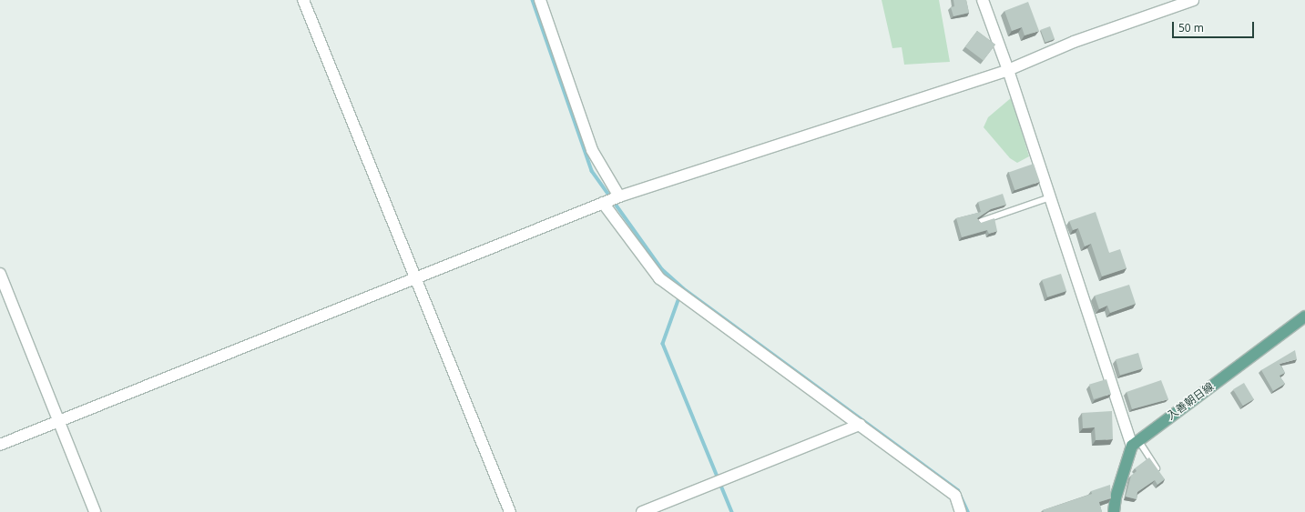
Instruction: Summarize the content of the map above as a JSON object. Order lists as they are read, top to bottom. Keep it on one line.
{"streets":{"main road":["入善朝日線"]},"scale_bar":"50 m"}
